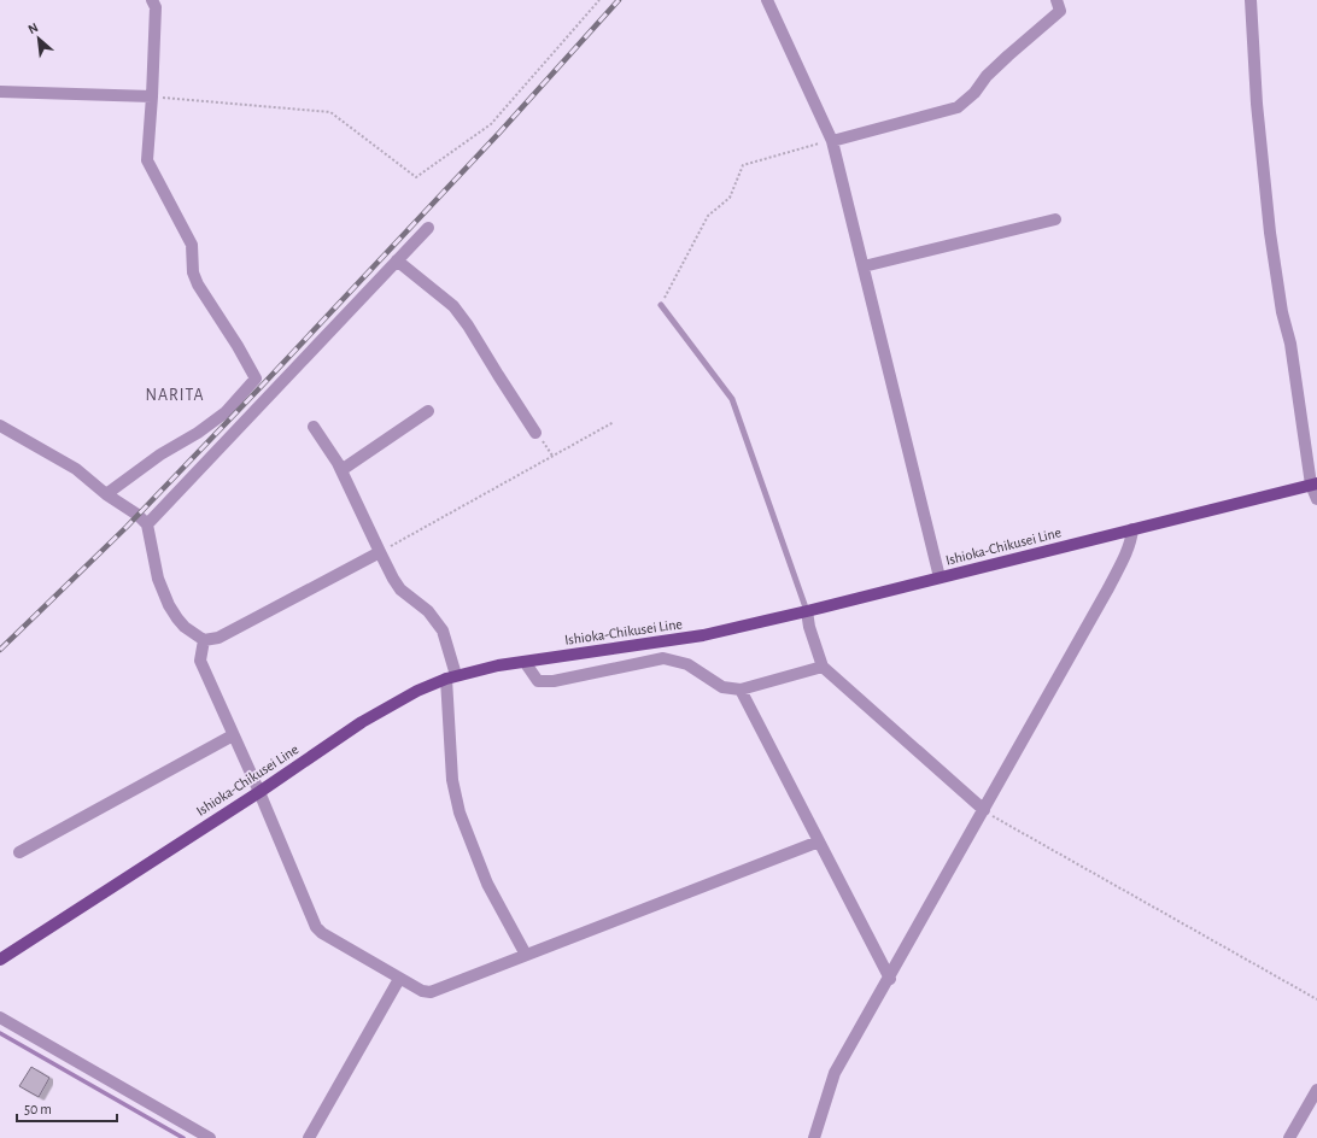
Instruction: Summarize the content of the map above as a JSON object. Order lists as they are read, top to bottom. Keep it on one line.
{"streets":{"main road":["Ishioka-Chikusei Line"]},"districts":["NARITA"],"scale_bar":"50 m","north":"top left"}
